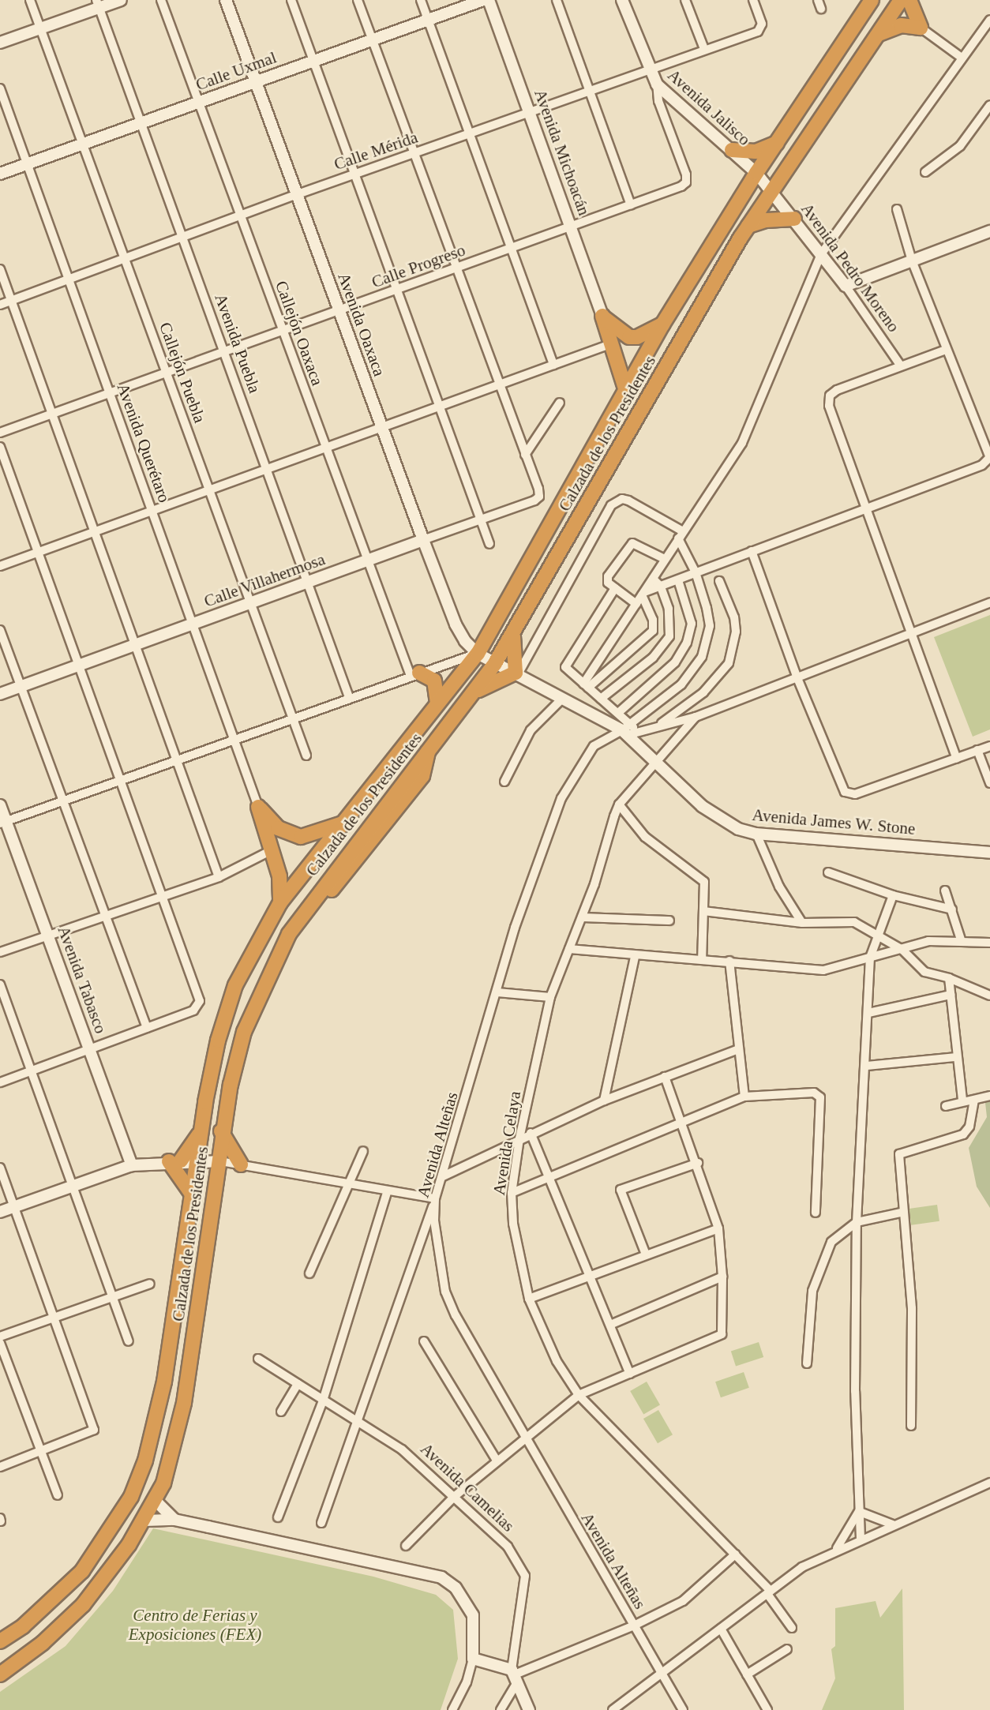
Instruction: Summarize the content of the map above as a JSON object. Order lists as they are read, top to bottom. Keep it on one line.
{"streets":{"highway":["Calzada de los Presidentes"],"street":["Calle Uxmal","Avenida Jalisco","Calle Mérida","Avenida Michoacán","Calle Progreso","Avenida Pedro Moreno","Avenida Oaxaca","Callejón Oaxaca","Avenida Puebla","Callejón Puebla","Avenida Querétaro","Calle Villahermosa","Avenida James W. Stone","Avenida Tabasco","Avenida Celaya","Avenida Alteñas","Avenida Camelias"]},"crossings":[["Calle Uxmal","Avenida Oaxaca"],["Calle Uxmal","Callejón Oaxaca"],["Calle Uxmal","Avenida Puebla"],["Calle Uxmal","Callejón Puebla"],["Calle Uxmal","Avenida Querétaro"],["Avenida Jalisco","Calle Mérida"],["Avenida Jalisco","Calle Progreso"],["Avenida Jalisco","Avenida Pedro Moreno"],["Avenida Jalisco","Calzada de los Presidentes"],["Calle Mérida","Avenida Michoacán"],["Calle Mérida","Avenida Oaxaca"],["Calle Mérida","Callejón Oaxaca"],["Calle Mérida","Avenida Puebla"],["Calle Mérida","Callejón Puebla"],["Calle Mérida","Avenida Querétaro"],["Avenida Michoacán","Calle Progreso"],["Calle Progreso","Avenida Oaxaca"],["Calle Progreso","Callejón Oaxaca"],["Calle Progreso","Avenida Puebla"],["Calle Progreso","Callejón Puebla"],["Calle Progreso","Avenida Querétaro"],["Avenida Pedro Moreno","Calzada de los Presidentes"],["Avenida Oaxaca","Calzada de los Presidentes"],["Avenida Oaxaca","Calle Villahermosa"],["Avenida Oaxaca","Avenida James W. Stone"],["Callejón Oaxaca","Calle Villahermosa"],["Avenida Puebla","Calle Villahermosa"],["Callejón Puebla","Calle Villahermosa"],["Calzada de los Presidentes","Avenida James W. Stone"],["Avenida Querétaro","Calle Villahermosa"],["Avenida James W. Stone","Avenida Celaya"],["Avenida James W. Stone","Avenida Alteñas"]],"parks":["Centro de Ferias y Exposiciones (FEX)"]}
